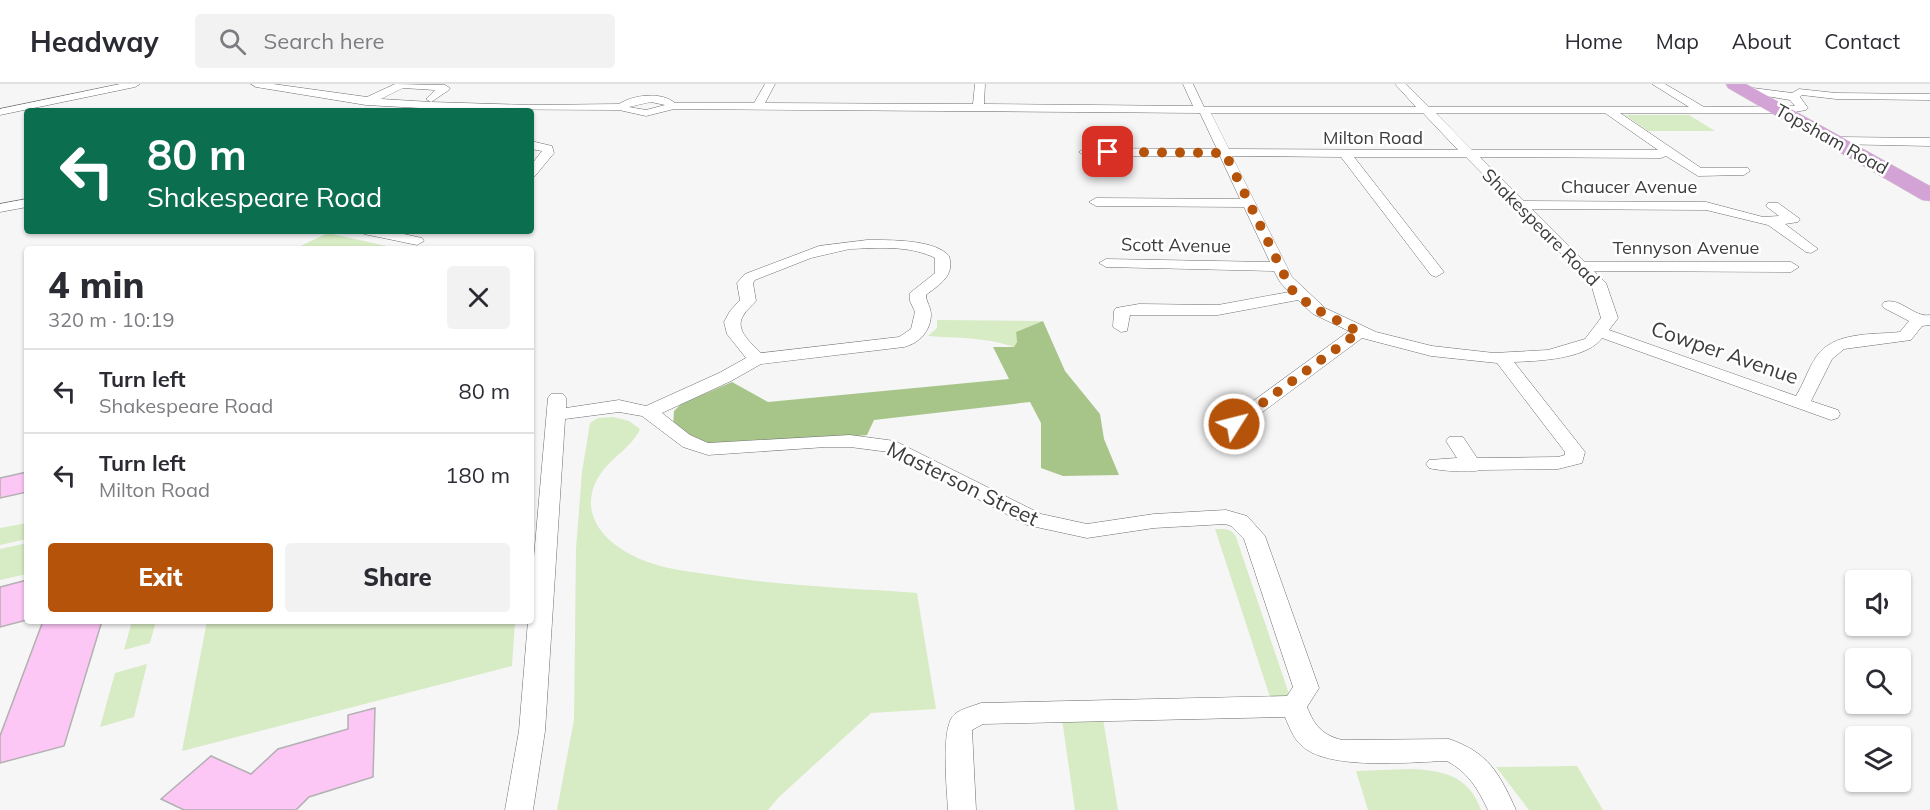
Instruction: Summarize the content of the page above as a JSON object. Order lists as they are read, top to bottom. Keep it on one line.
{"streets":{"main road":["Topsham Road"],"street":["Milton Road","Chaucer Avenue","Shakespeare Road","Scott Avenue","Tennyson Avenue","Cowper Avenue","Masterson Street"]},"crossings":[["Milton Road","Shakespeare Road"],["Chaucer Avenue","Shakespeare Road"],["Shakespeare Road","Tennyson Avenue"],["Shakespeare Road","Cowper Avenue"]],"page":{"header":"Headway","search":"Search here","nav":["Home","Map","About","Contact"],"turn":["80 m","Shakespeare Road"],"heading":["4 min","320 m · 10:19"],"list":[{"name":"Turn left","note":"Shakespeare Road","value":"80 m"},{"name":"Turn left","note":"Milton Road","value":"180 m"}],"buttons":["Exit","Share"]}}
